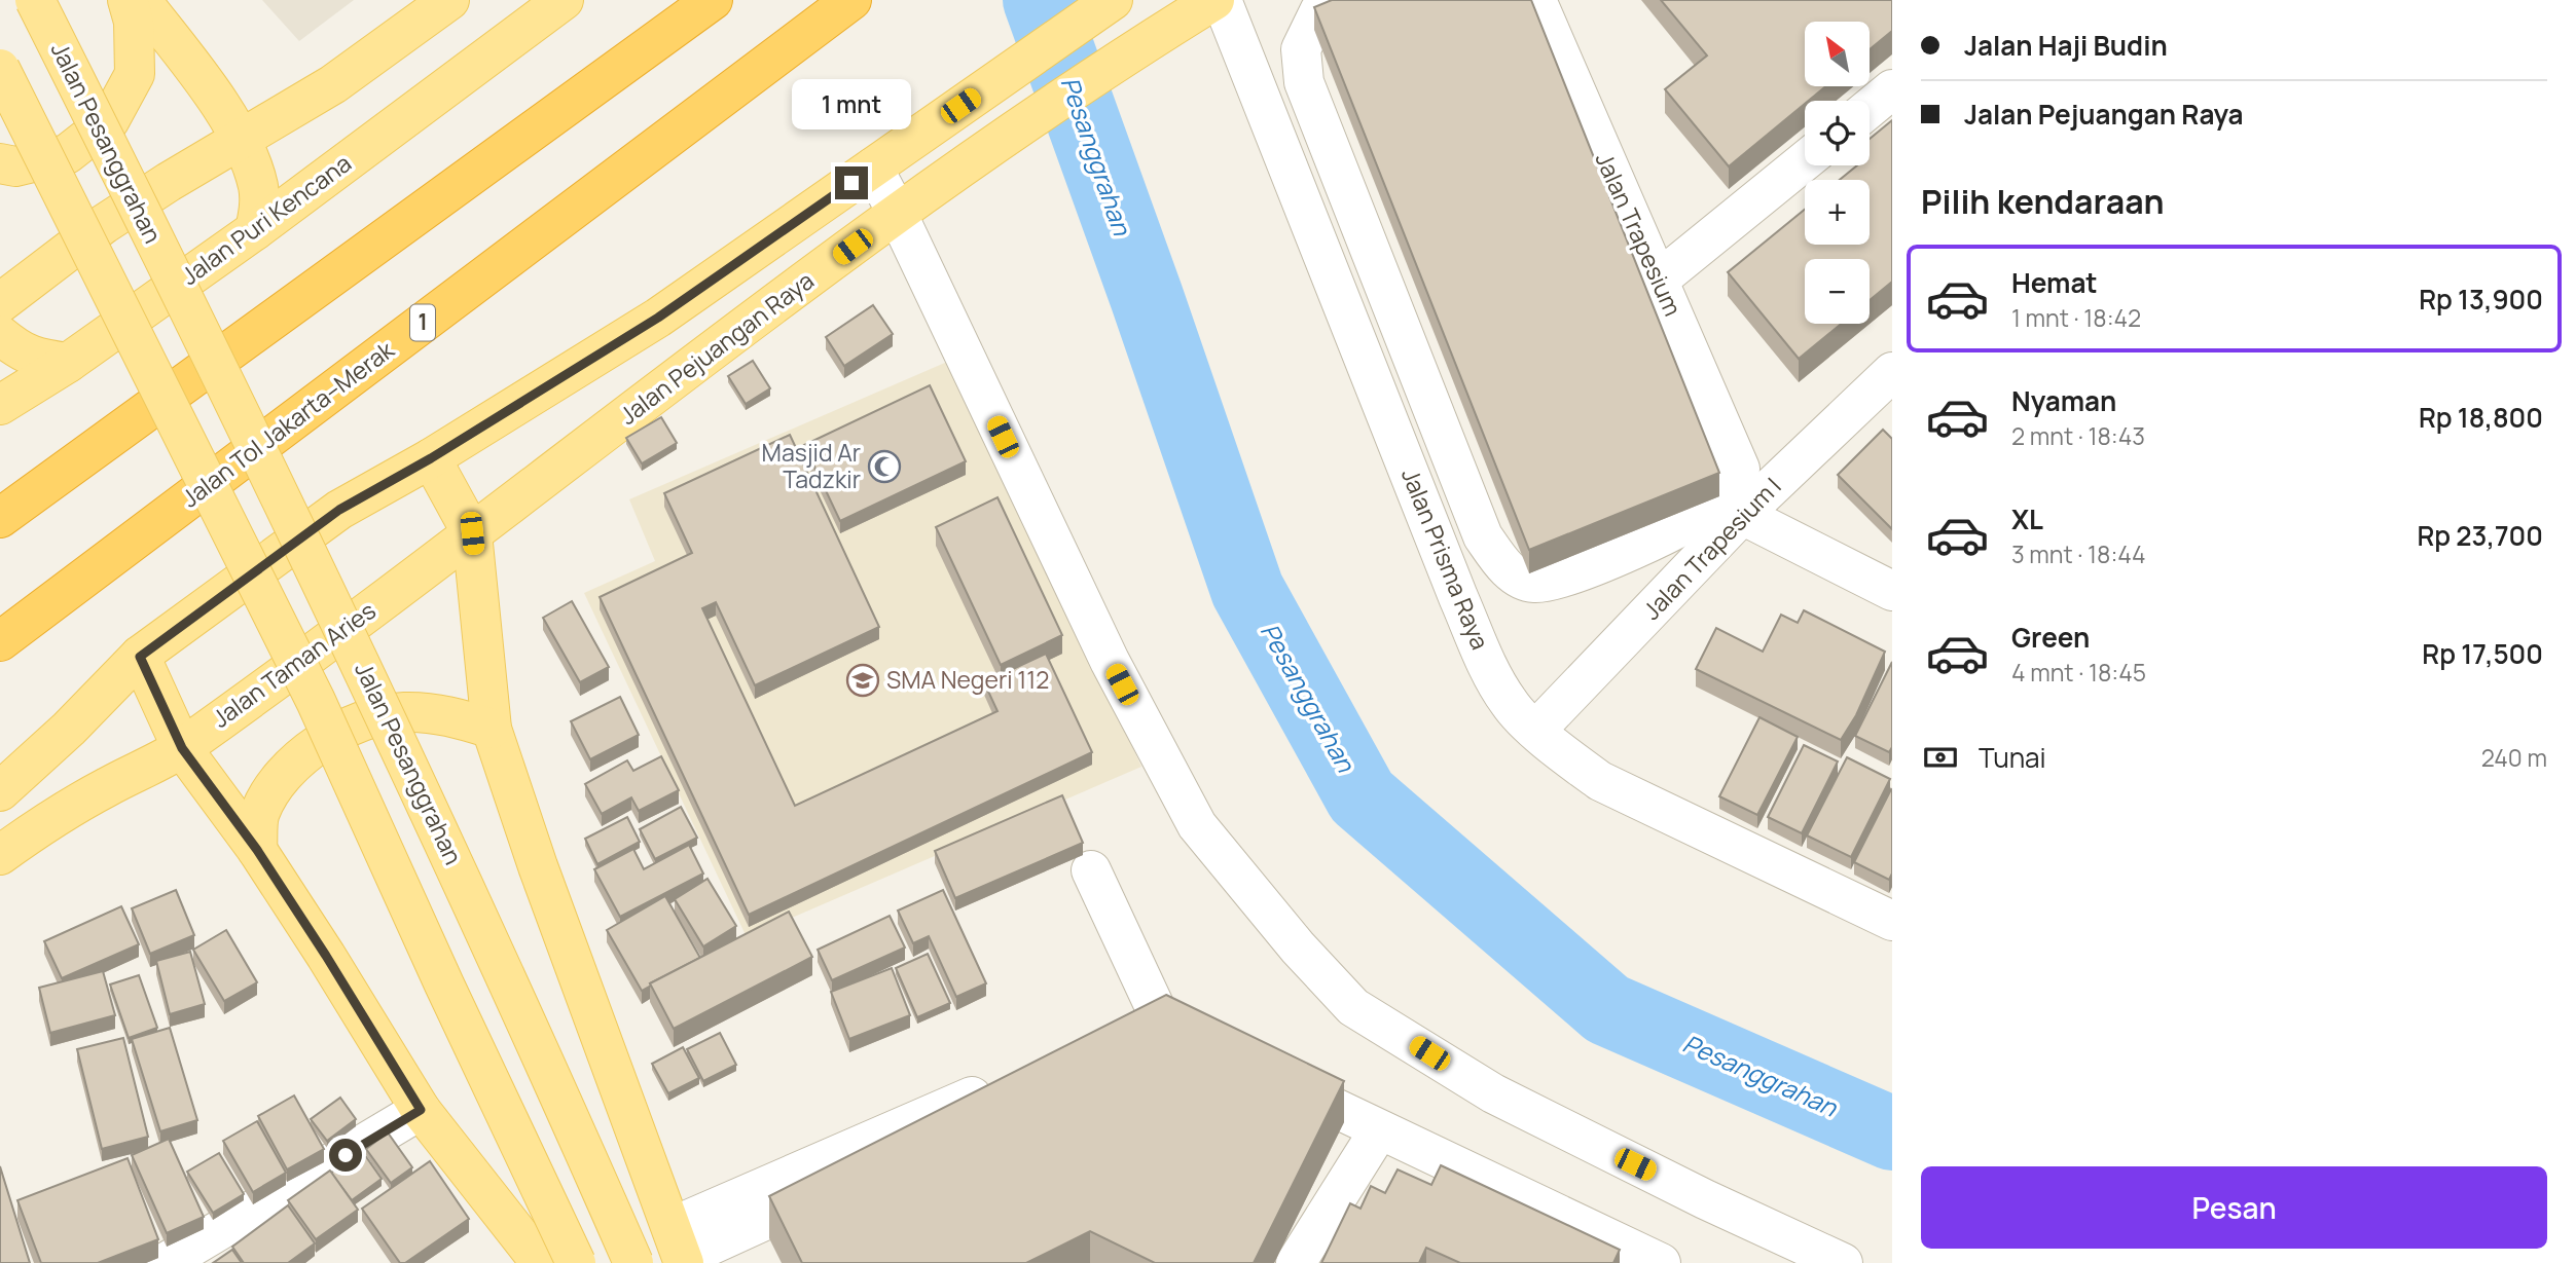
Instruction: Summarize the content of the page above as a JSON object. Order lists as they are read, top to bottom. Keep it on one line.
{"streets":{"highway":["1","Jalan Tol Jakarta–Merak"],"main road":["Jalan Pesanggrahan","Jalan Puri Kencana","Jalan Pejuangan Raya","Jalan Taman Aries"],"street":["Jalan Trapesium","Jalan Trapesium I","Jalan Prisma Raya"]},"crossings":[["Jalan Pejuangan Raya","Jalan Taman Aries"],["Jalan Trapesium I","Jalan Prisma Raya"]],"water":["Pesanggrahan"],"places":{"mosque":["Masjid Ar Tadzkir"],"school or university":["SMA Negeri 112"]},"north":"top left","page":{"banner":["Jalan Haji Budin","Jalan Pejuangan Raya"],"map_buttons":["+","−"],"bubble":"1 mnt","heading":"Pilih kendaraan","list":[{"name":"Hemat","note":"1 mnt · 18:42","value":"Rp 13,900"},{"name":"Nyaman","note":"2 mnt · 18:43","value":"Rp 18,800"},{"name":"XL","note":"3 mnt · 18:44","value":"Rp 23,700"},{"name":"Green","note":"4 mnt · 18:45","value":"Rp 17,500"}],"pay":["Tunai","240 m"],"buttons":"Pesan"}}
